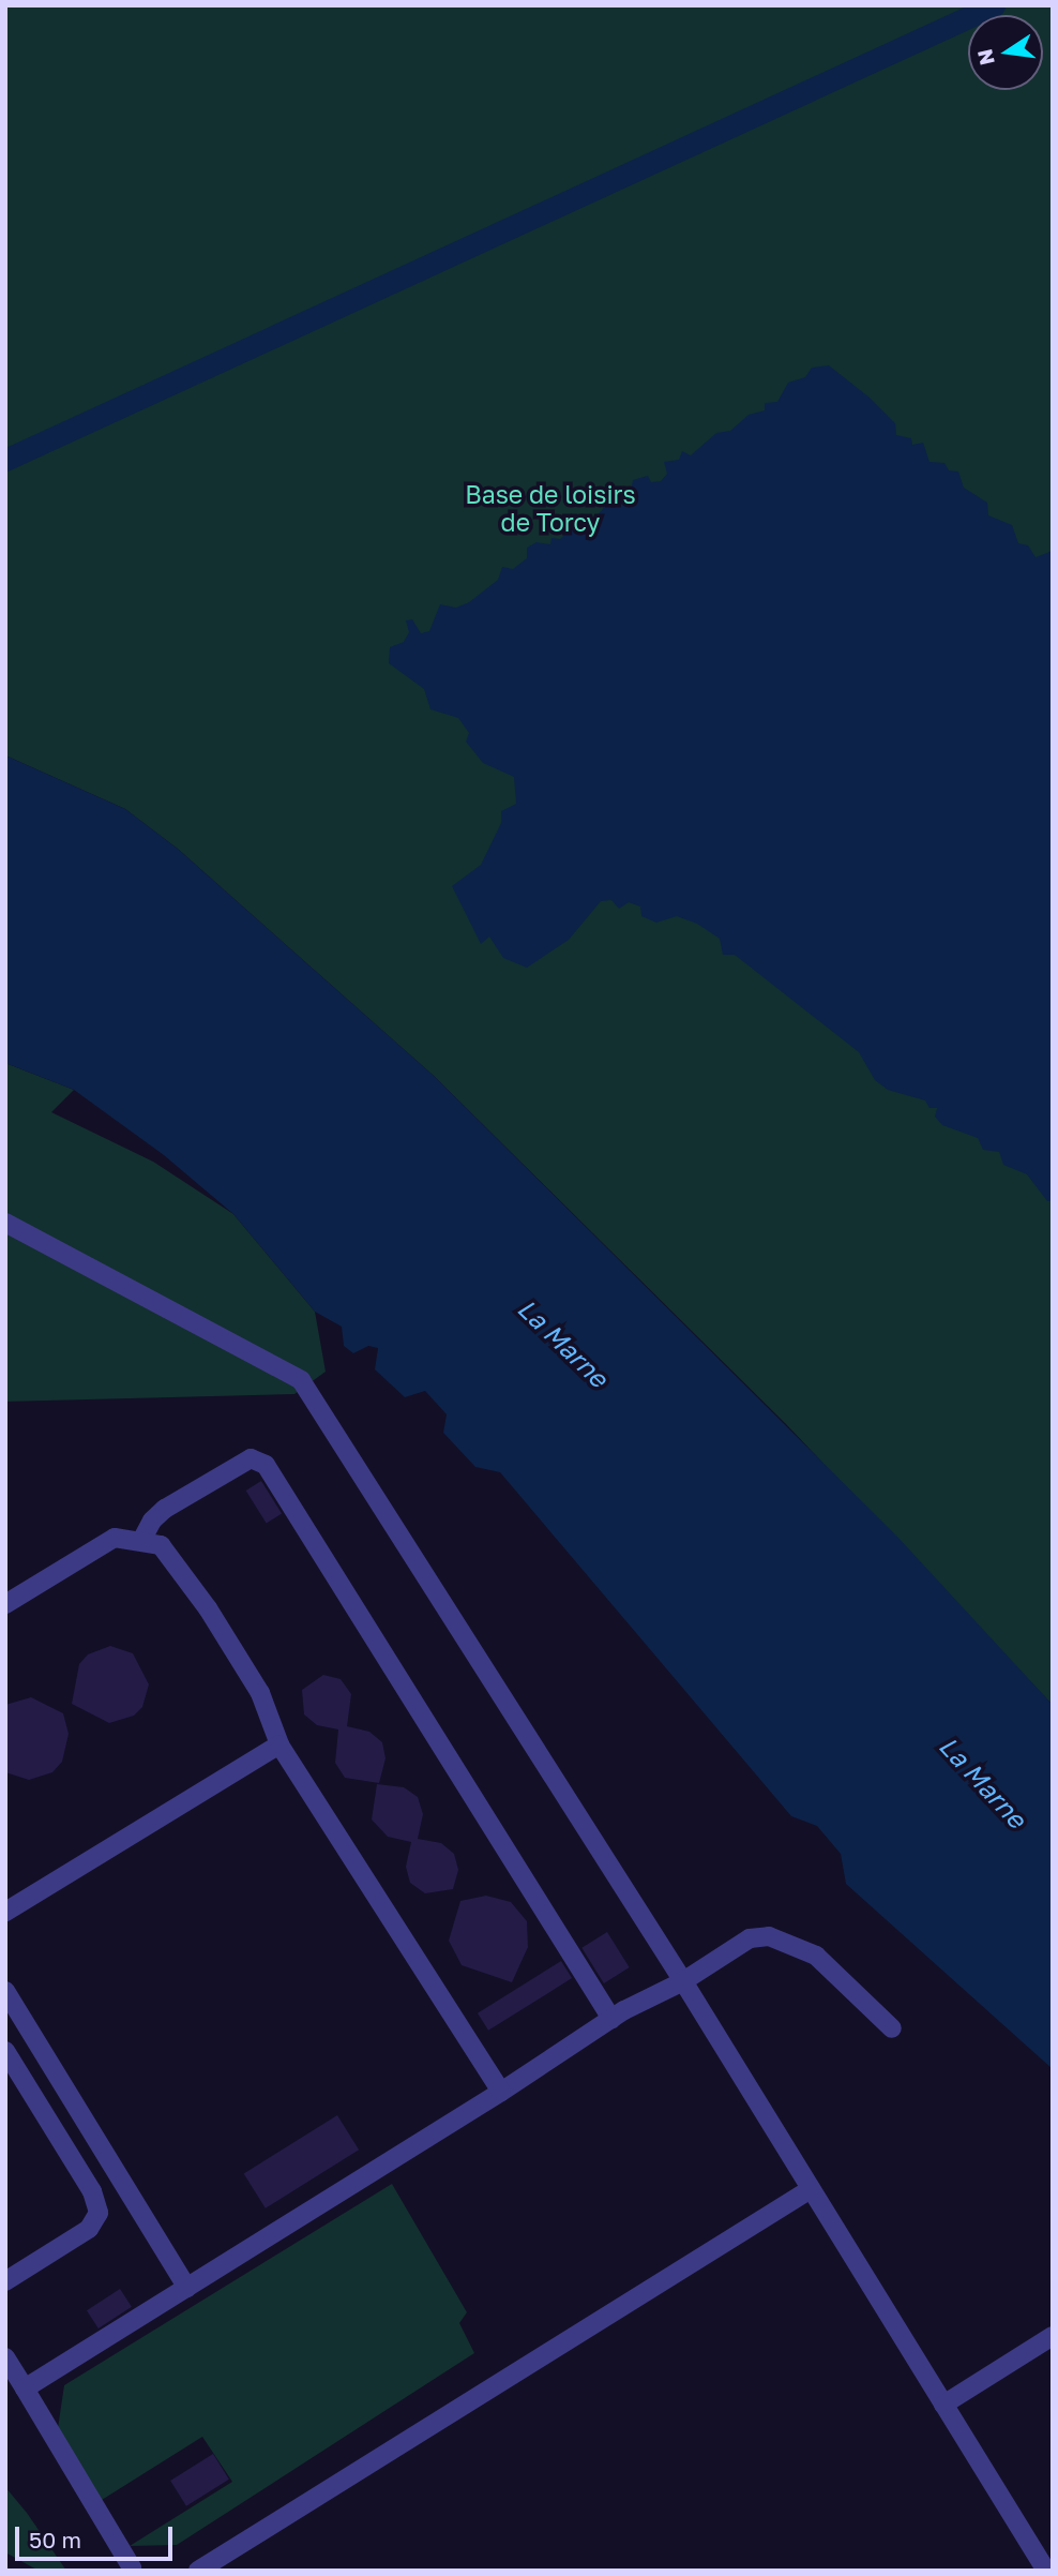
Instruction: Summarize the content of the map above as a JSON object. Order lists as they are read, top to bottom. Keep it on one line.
{"water":["La Marne"],"parks":["Base de loisirs de Torcy"],"scale_bar":"50 m","north":"left"}
